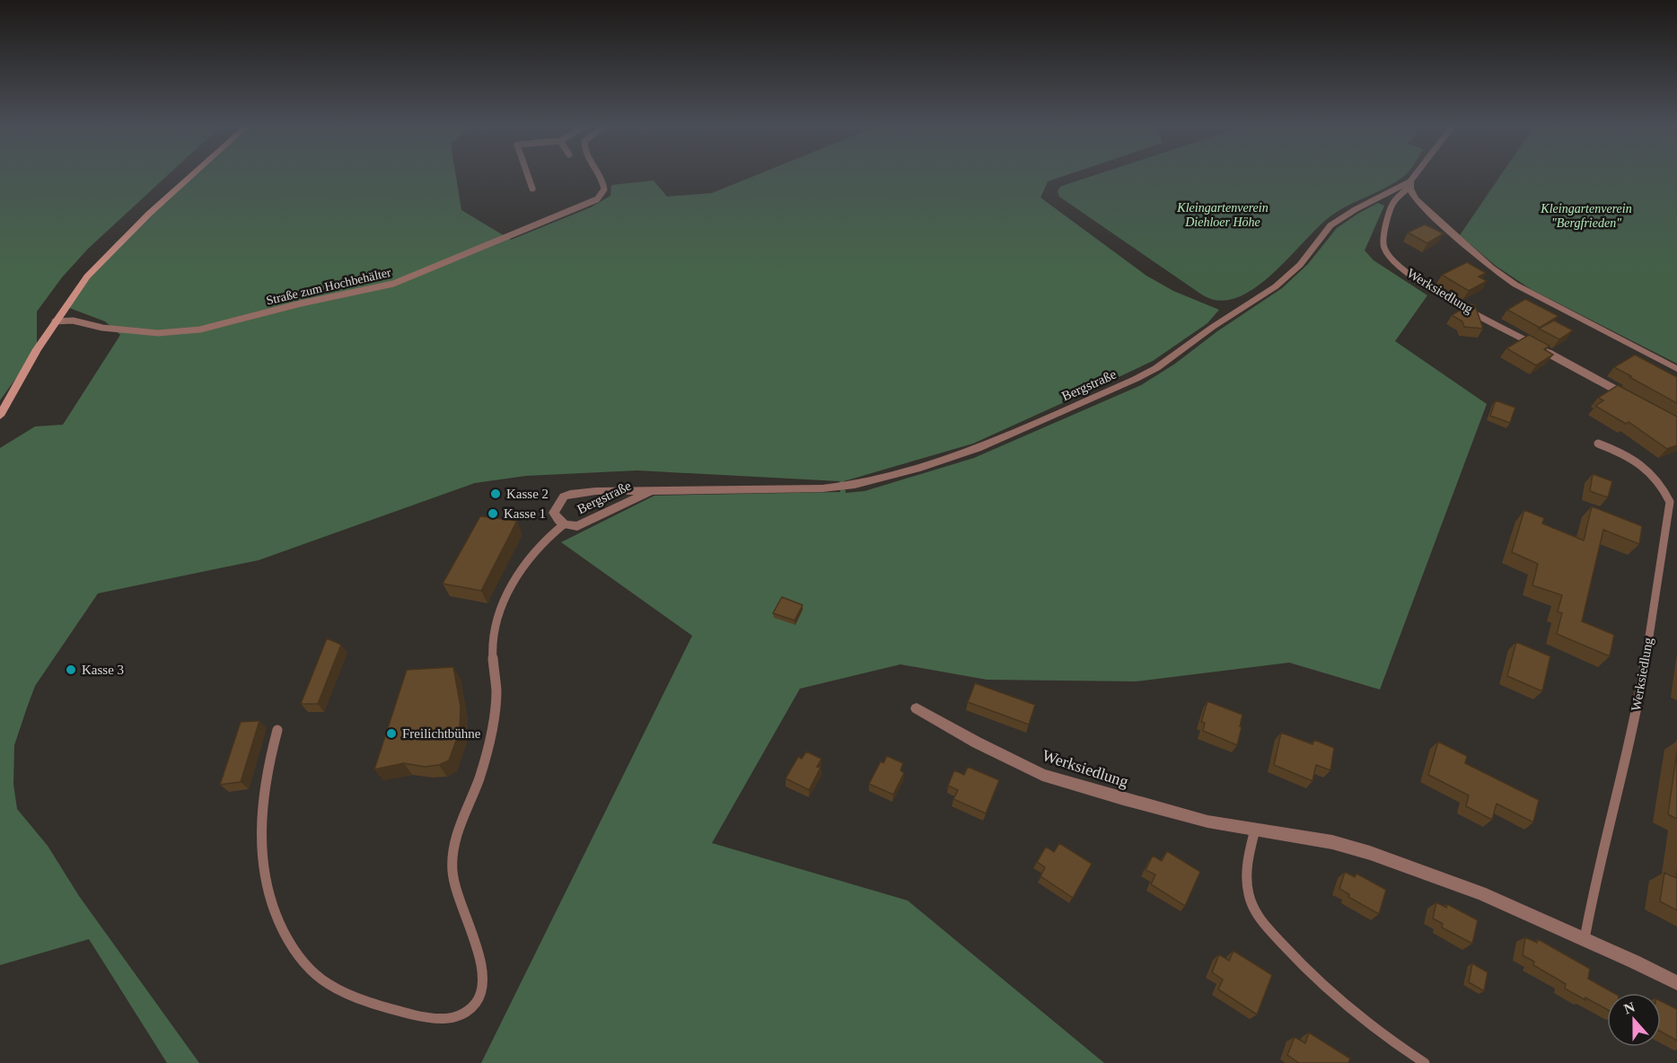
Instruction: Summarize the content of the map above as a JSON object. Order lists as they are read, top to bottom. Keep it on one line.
{"streets":{"street":["Werksiedlung","Bergstraße"],"lane":["Straße zum Hochbehälter"]},"crossings":[["Werksiedlung","Bergstraße"]],"parks":["Kleingartenverein Diehloer Höhe","Kleingartenverein \"Bergfrieden\""],"places":["Kasse 2","Kasse 1","Kasse 3","Freilichtbühne"],"north":"top"}
